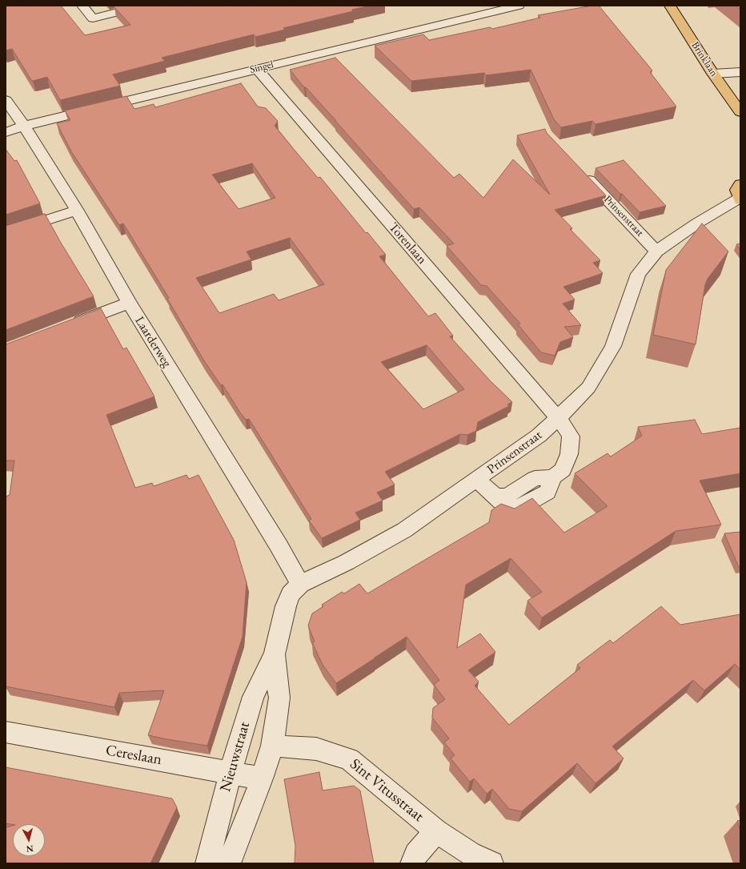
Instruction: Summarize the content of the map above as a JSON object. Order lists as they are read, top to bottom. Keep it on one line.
{"streets":{"main road":["Brinklaan"],"street":["Singel","Prinsenstraat","Torenlaan","Laarderweg","Cereslaan","Nieuwstraat","Sint Vitusstraat"]},"crossings":[["Singel","Torenlaan"],["Singel","Laarderweg"],["Prinsenstraat","Torenlaan"],["Prinsenstraat","Laarderweg"],["Prinsenstraat","Nieuwstraat"],["Laarderweg","Nieuwstraat"],["Cereslaan","Nieuwstraat"],["Nieuwstraat","Sint Vitusstraat"]],"north":"bottom"}
